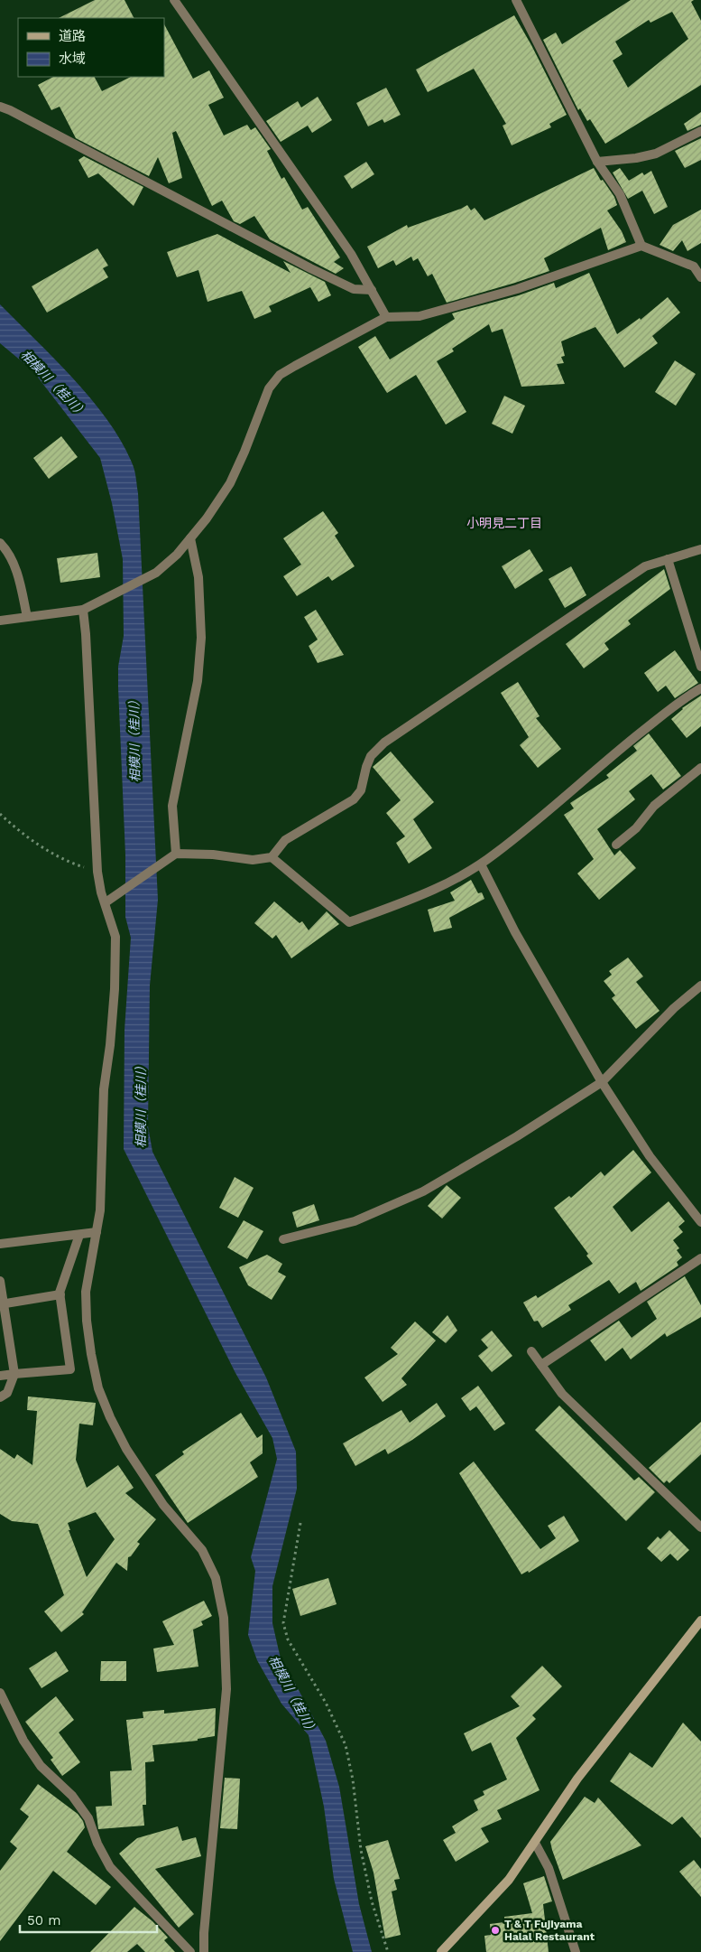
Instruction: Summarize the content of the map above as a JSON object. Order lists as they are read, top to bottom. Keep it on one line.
{"districts":["小明見二丁目"],"water":["相模川（桂川）"],"places":["T & T Fujiyama Halal Restaurant"],"legend":["道路","水域"],"scale_bar":"50 m"}
